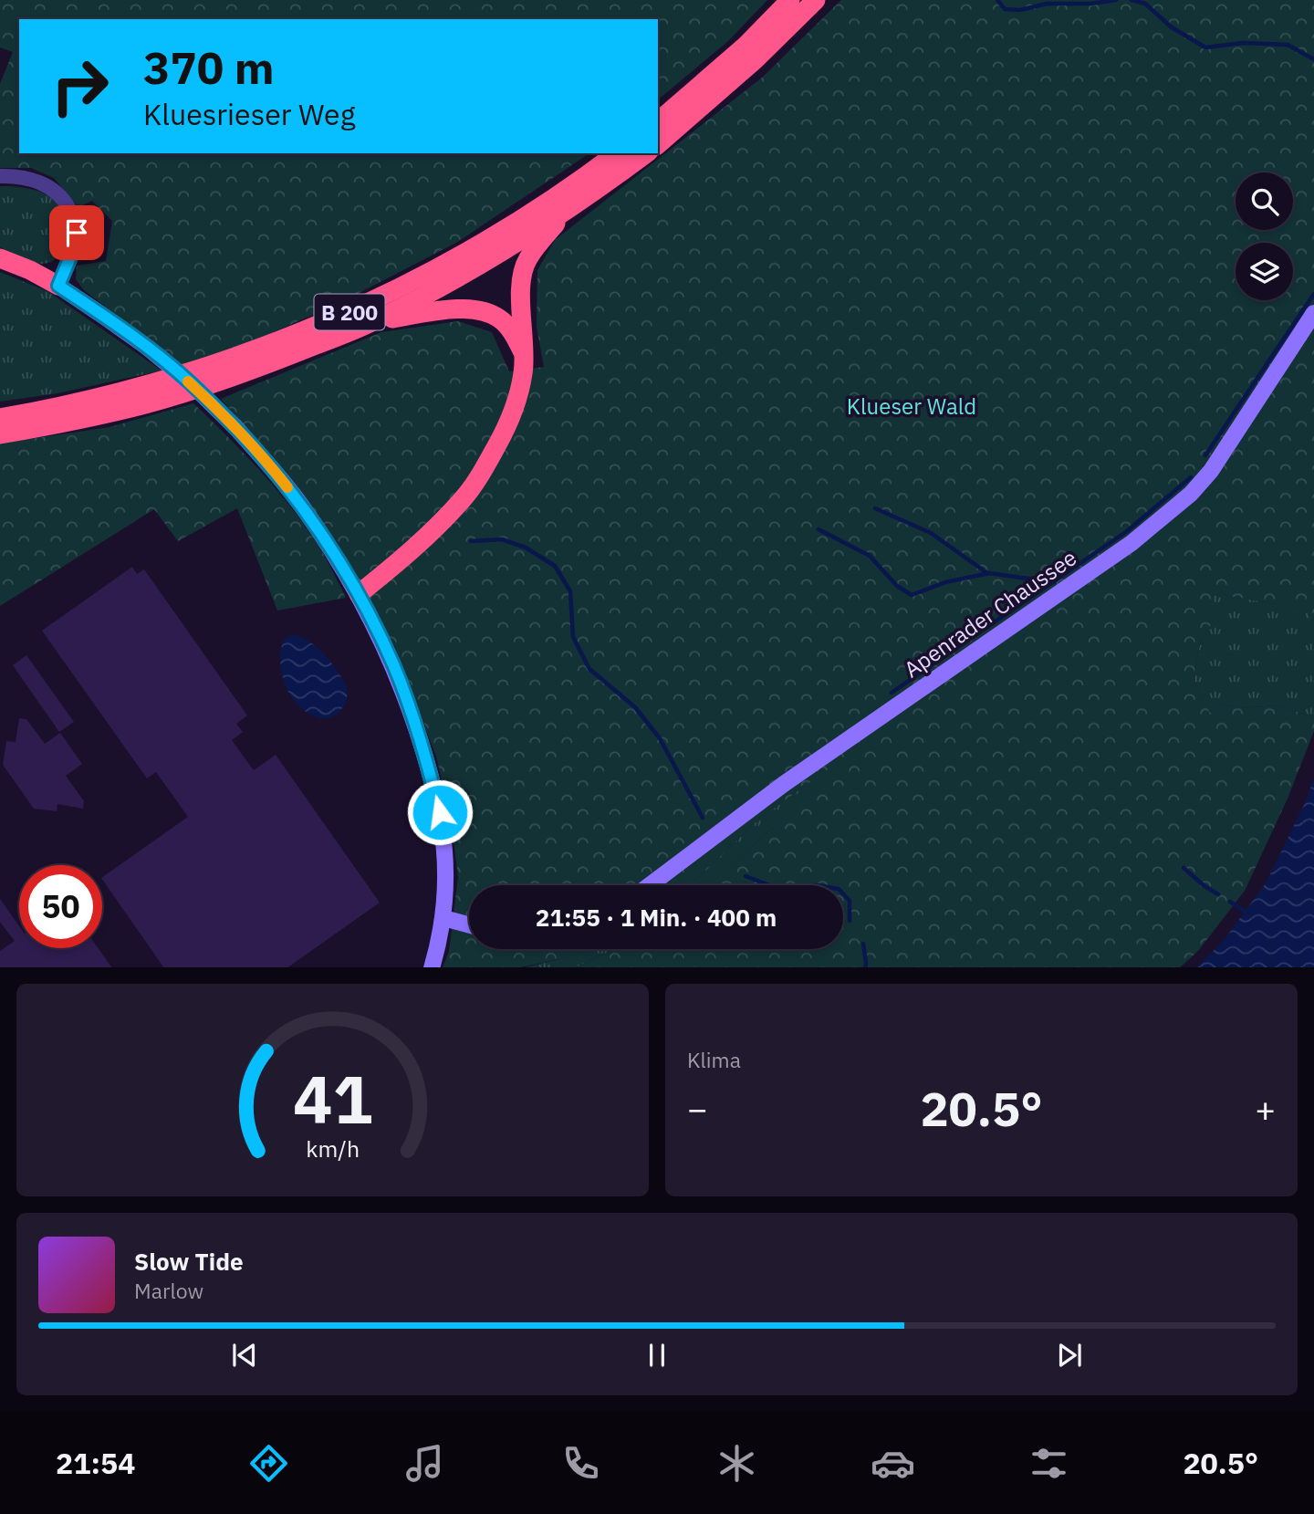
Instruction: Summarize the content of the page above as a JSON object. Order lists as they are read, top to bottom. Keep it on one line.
{"streets":{"highway":["B 200"],"street":["Apenrader Chaussee"]},"parks":["Klueser Wald"],"page":{"turn":["370 m","Kluesrieser Weg"],"limit":"50","trip":"21:55 · 1 Min. · 400 m","tile":"Klima","heat":["−","20.5°","+"],"song":["Slow Tide","Marlow"],"tabs":["21:54","20.5°"],"gauge":["41","km/h"]}}
